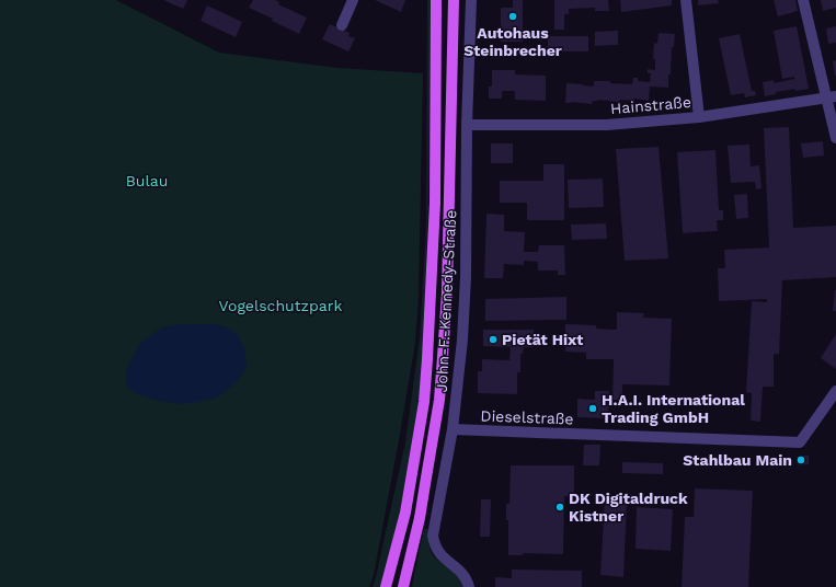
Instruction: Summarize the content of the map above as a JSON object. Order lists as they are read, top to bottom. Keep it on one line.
{"streets":{"street":["Hainstraße","John-F.-Kennedy-Straße","Dieselstraße"]},"crossings":[["Hainstraße","John-F.-Kennedy-Straße"],["John-F.-Kennedy-Straße","Dieselstraße"]],"parks":["Bulau","Vogelschutzpark"],"places":["Autohaus Steinbrecher","Pietät Hixt","H.A.I. International Trading GmbH","Stahlbau Main","DK Digitaldruck Kistner"]}
